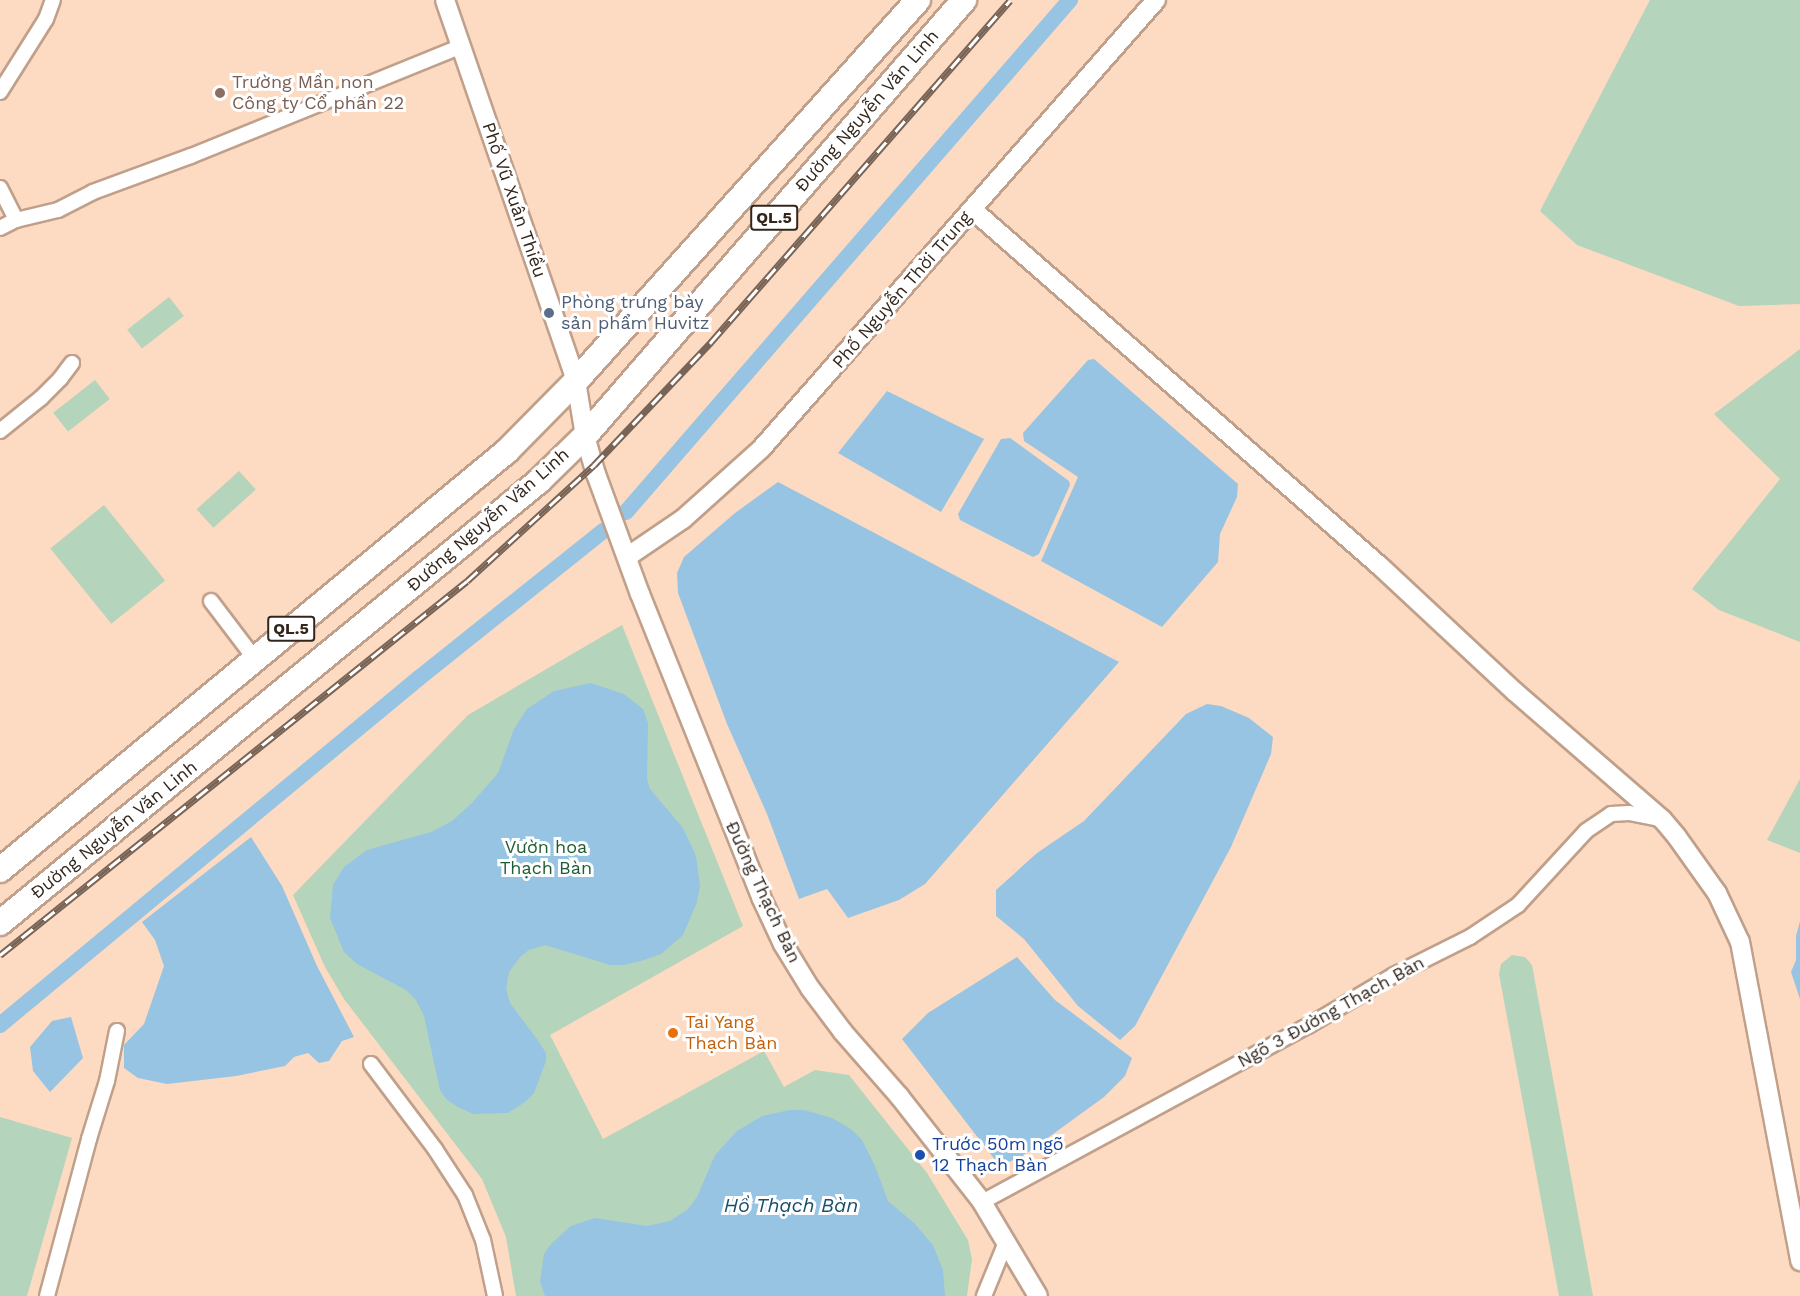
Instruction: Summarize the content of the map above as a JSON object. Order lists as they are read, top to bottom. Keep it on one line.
{"streets":{"highway":["Đường Nguyễn Văn Linh","QL.5"],"street":["Phố Vũ Xuân Thiều","Phố Nguyễn Thời Trung","Đường Thạch Bàn","Ngõ 3 Đường Thạch Bàn"]},"crossings":[["Đường Nguyễn Văn Linh","Phố Vũ Xuân Thiều"],["Đường Nguyễn Văn Linh","Đường Thạch Bàn"],["Phố Vũ Xuân Thiều","Đường Thạch Bàn"],["Phố Nguyễn Thời Trung","Đường Thạch Bàn"],["Đường Thạch Bàn","Ngõ 3 Đường Thạch Bàn"]],"water":["Hồ Thạch Bàn"],"parks":["Vườn hoa Thạch Bàn"],"places":["Trường Mần non Công ty Cổ phần 22","Phòng trưng bày sản phẩm Huvitz","Tai Yang Thạch Bàn","Trước 50m ngõ 12 Thạch Bàn"]}
